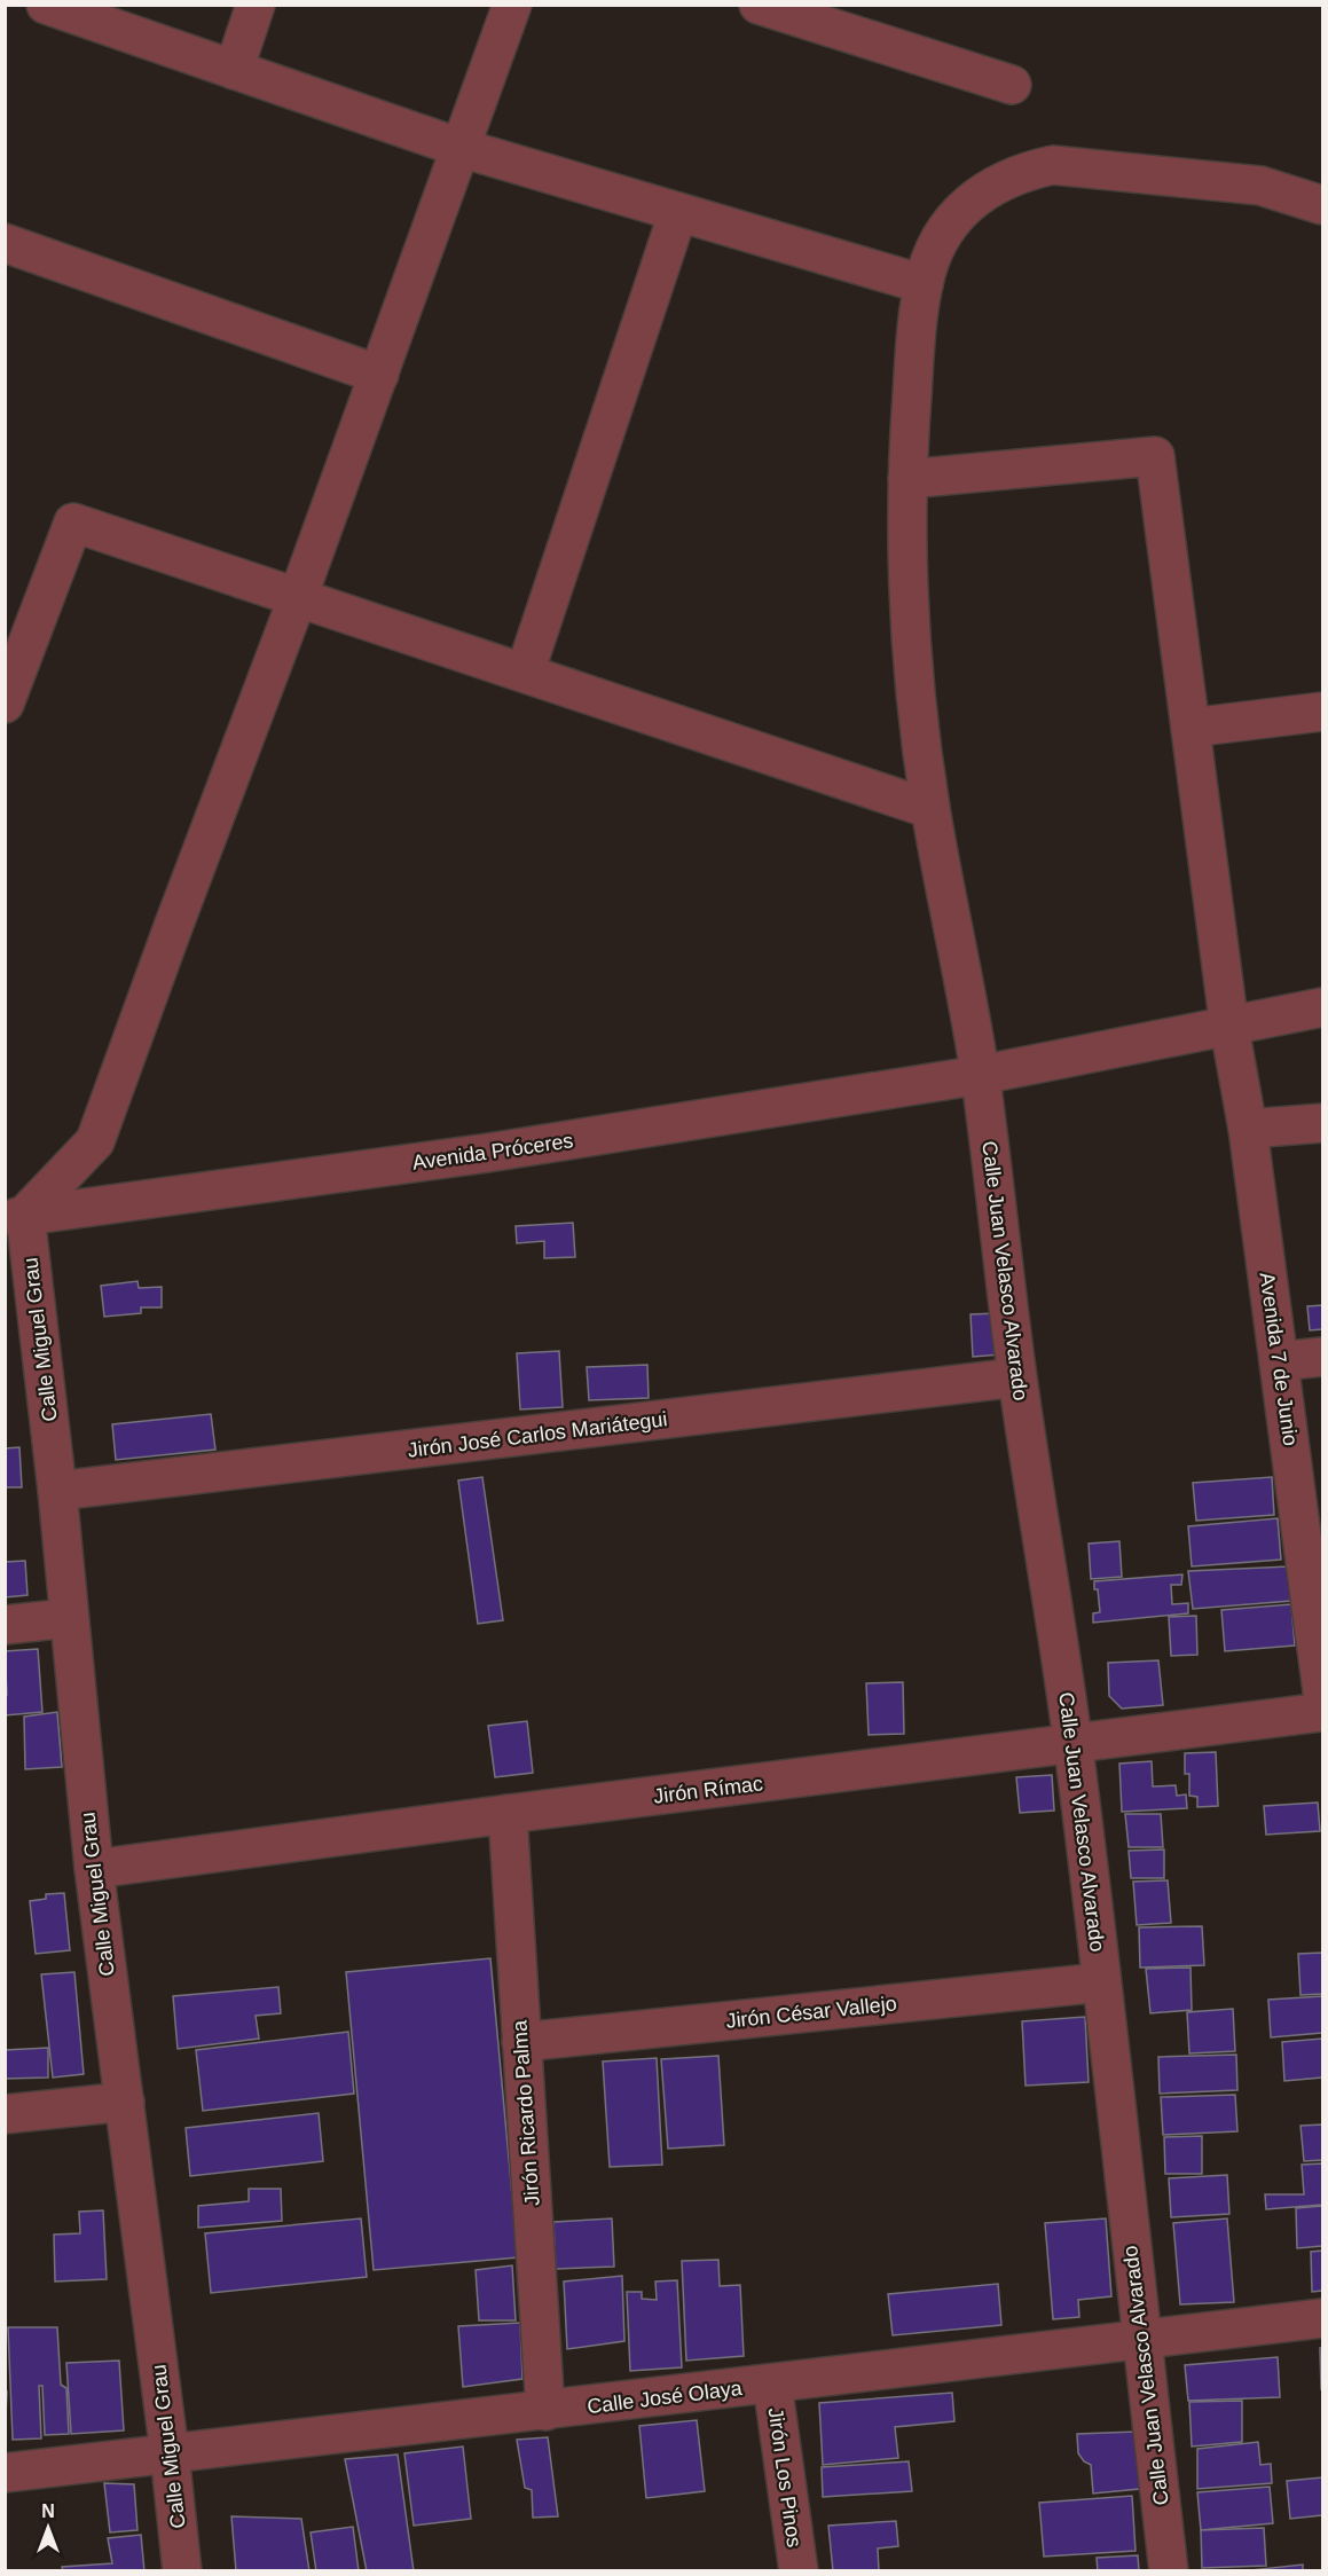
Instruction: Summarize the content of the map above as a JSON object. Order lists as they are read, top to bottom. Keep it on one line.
{"streets":{"street":["Avenida Próceres","Calle Juan Velasco Alvarado","Calle Miguel Grau","Avenida 7 de Junio","Jirón José Carlos Mariátegui","Jirón Rímac","Jirón César Vallejo","Jirón Ricardo Palma","Calle José Olaya","Jirón Los Pinos"]},"crossings":[["Avenida Próceres","Calle Juan Velasco Alvarado"],["Avenida Próceres","Calle Miguel Grau"],["Avenida Próceres","Avenida 7 de Junio"],["Calle Juan Velasco Alvarado","Avenida 7 de Junio"],["Calle Juan Velasco Alvarado","Jirón José Carlos Mariátegui"],["Calle Juan Velasco Alvarado","Jirón Rímac"],["Calle Juan Velasco Alvarado","Jirón César Vallejo"],["Calle Juan Velasco Alvarado","Calle José Olaya"],["Calle Miguel Grau","Jirón José Carlos Mariátegui"],["Calle Miguel Grau","Jirón Rímac"],["Calle Miguel Grau","Calle José Olaya"],["Jirón Rímac","Jirón Ricardo Palma"],["Jirón César Vallejo","Jirón Ricardo Palma"],["Jirón Ricardo Palma","Calle José Olaya"],["Calle José Olaya","Jirón Los Pinos"]],"north":"top"}
